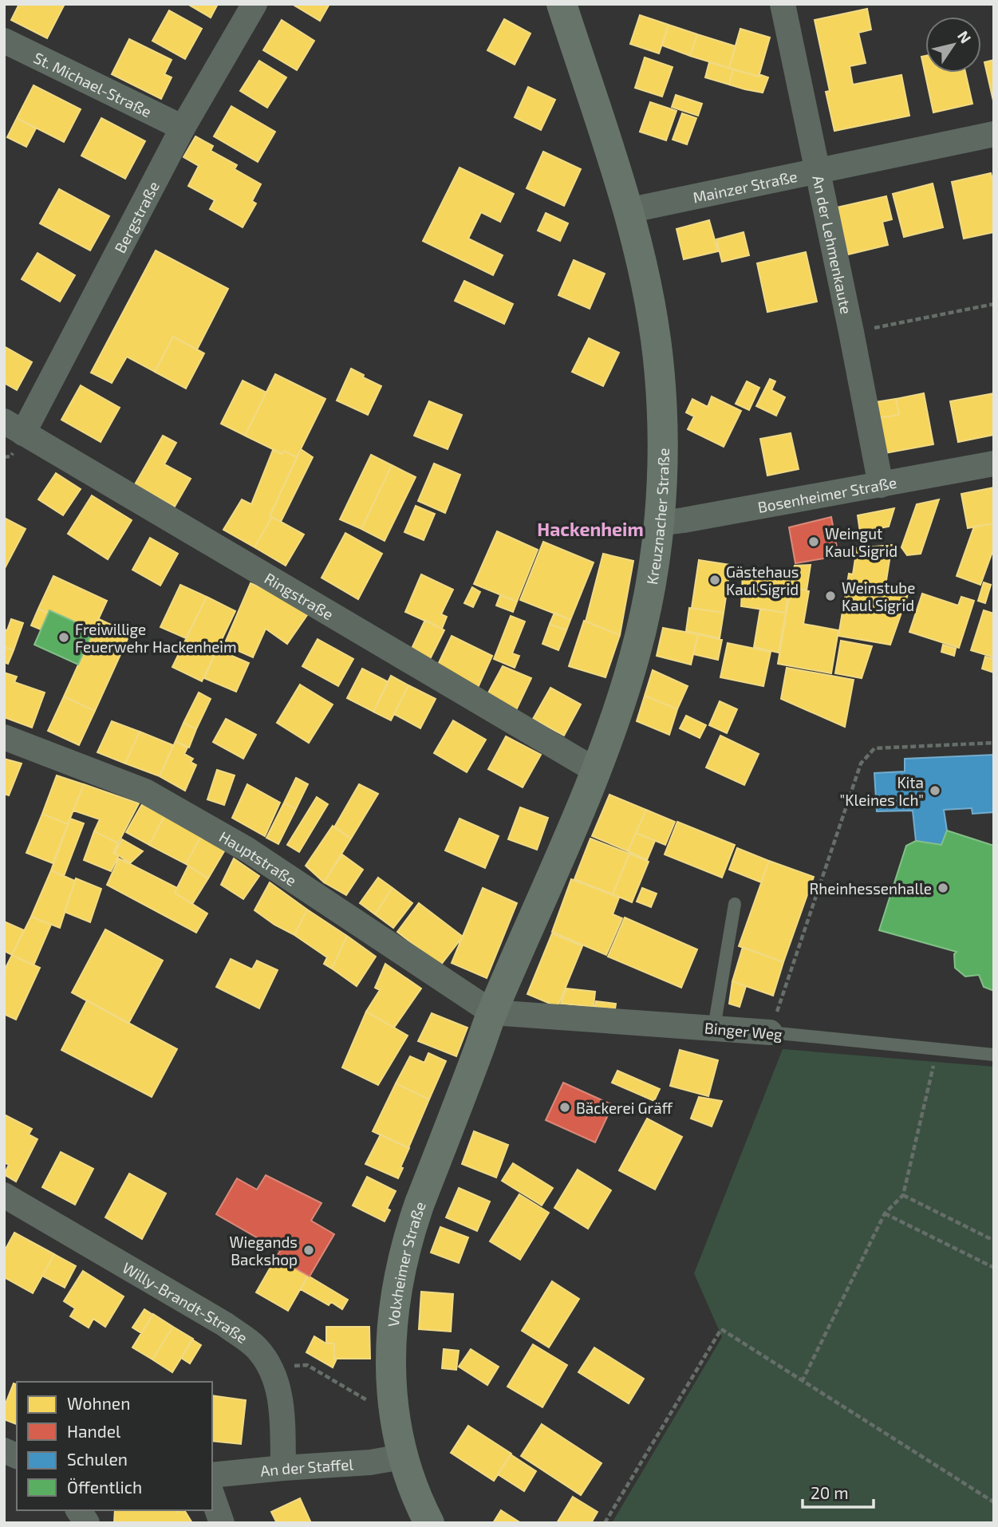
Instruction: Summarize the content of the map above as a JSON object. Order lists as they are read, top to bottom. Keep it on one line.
{"streets":{"main road":["Kreuznacher Straße","Volxheimer Straße"],"street":["St. Michael-Straße","Mainzer Straße","Bergstraße","An der Lehmenkaute","Bosenheimer Straße","Ringstraße","Hauptstraße","Binger Weg","Willy-Brandt-Straße","An der Staffel"]},"crossings":[["St. Michael-Straße","Bergstraße"],["Mainzer Straße","An der Lehmenkaute"],["Mainzer Straße","Kreuznacher Straße"],["Bergstraße","Ringstraße"],["An der Lehmenkaute","Bosenheimer Straße"],["Bosenheimer Straße","Kreuznacher Straße"],["Kreuznacher Straße","Ringstraße"],["Kreuznacher Straße","Hauptstraße"],["Kreuznacher Straße","Binger Weg"],["Kreuznacher Straße","Volxheimer Straße"],["Hauptstraße","Binger Weg"],["Hauptstraße","Volxheimer Straße"],["Binger Weg","Volxheimer Straße"],["Volxheimer Straße","An der Staffel"],["Willy-Brandt-Straße","An der Staffel"]],"districts":["Hackenheim"],"places":["Weingut Kaul Sigrid","Gästehaus Kaul Sigrid","Weinstube Kaul Sigrid","Freiwillige Feuerwehr Hackenheim","Kita \"Kleines Ich\"","Rheinhessenhalle","Bäckerei Gräff","Wiegands Backshop"],"legend":["Wohnen","Handel","Schulen","Öffentlich"],"scale_bar":"20 m","north":"top right"}
